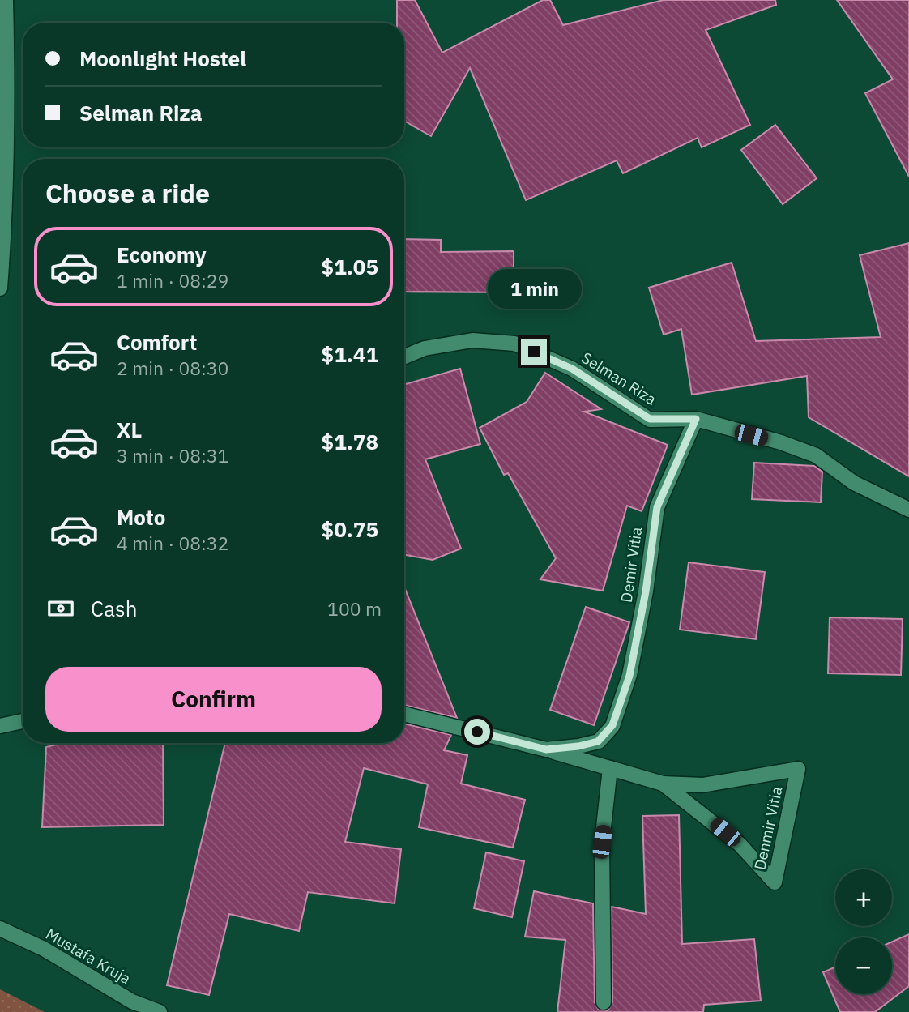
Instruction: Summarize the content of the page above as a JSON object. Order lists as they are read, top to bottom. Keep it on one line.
{"streets":{"street":["Selman Riza","Demir Vitia","Denmir Vitia","Mustafa Kruja"]},"crossings":[["Selman Riza","Demir Vitia"],["Demir Vitia","Denmir Vitia"]],"page":{"banner":["Moonlıght Hostel","Selman Riza"],"heading":"Choose a ride","list":[{"name":"Economy","note":"1 min · 08:29","value":"$1.05"},{"name":"Comfort","note":"2 min · 08:30","value":"$1.41"},{"name":"XL","note":"3 min · 08:31","value":"$1.78"},{"name":"Moto","note":"4 min · 08:32","value":"$0.75"}],"bubble":"1 min","pay":["Cash","100 m"],"buttons":"Confirm","map_buttons":["+","−"]}}
